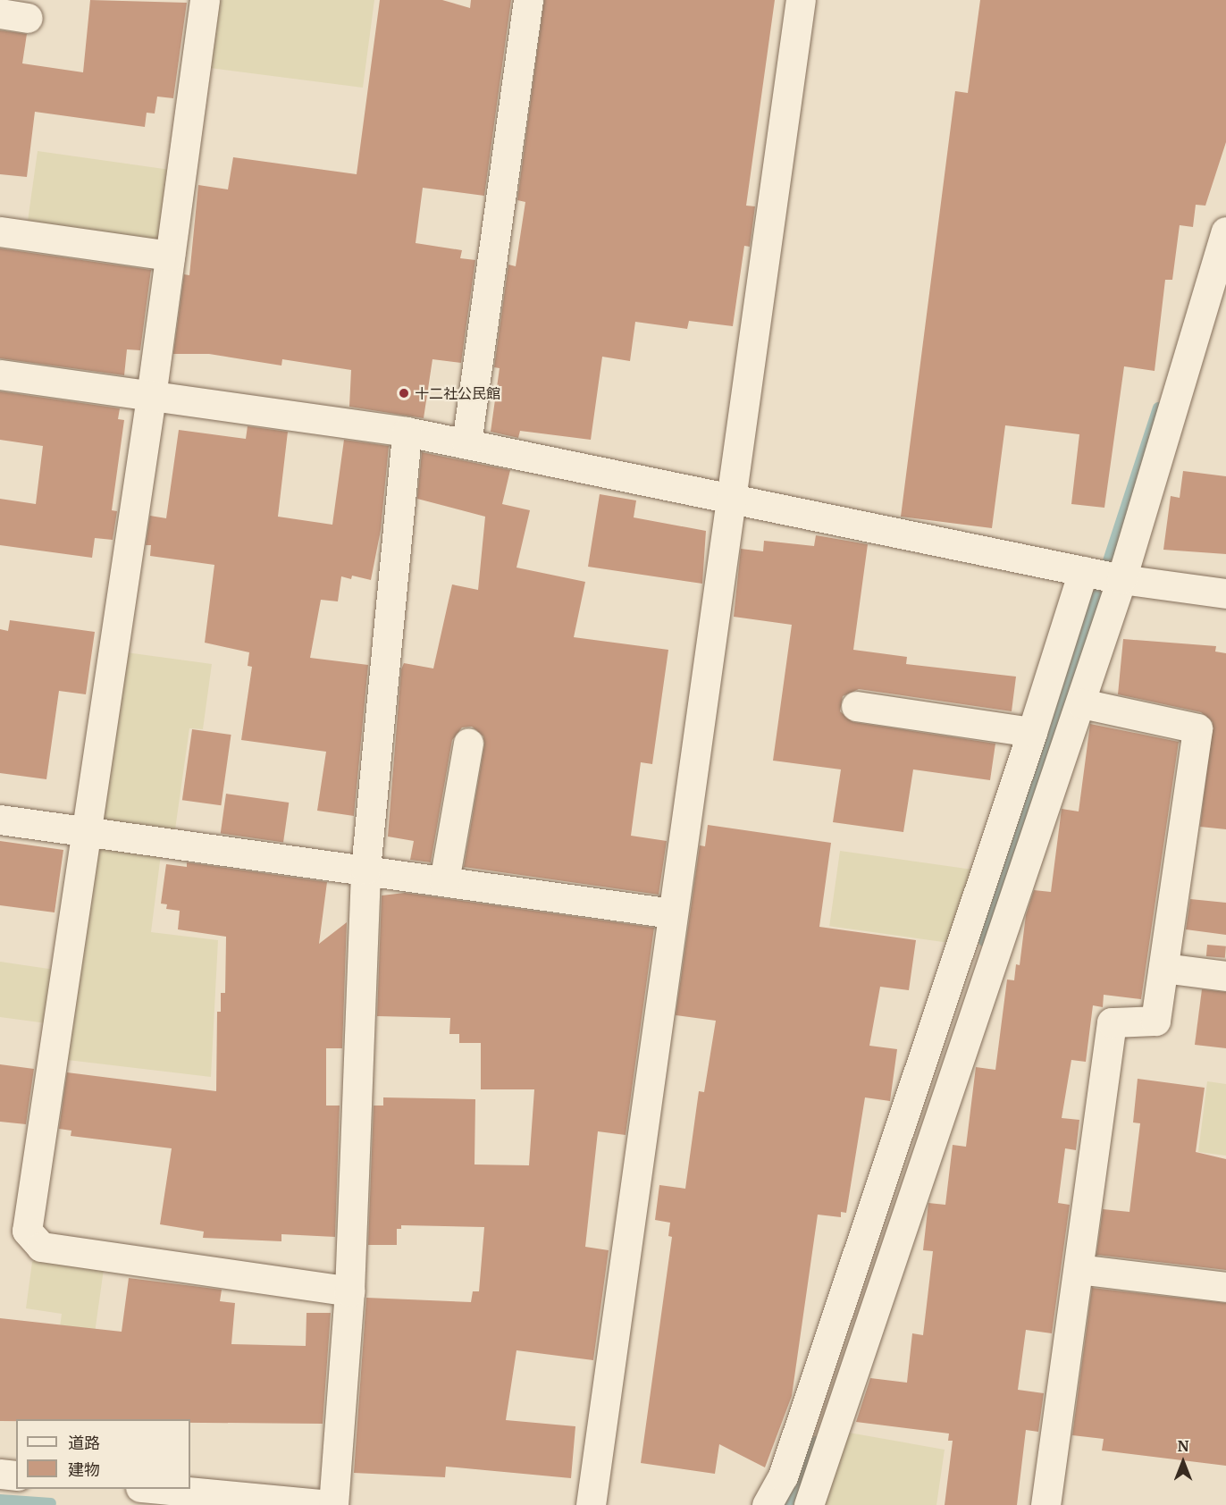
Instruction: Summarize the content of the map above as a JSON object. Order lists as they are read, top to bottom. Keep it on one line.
{"places":["十二社公民館"],"legend":["道路","建物"],"north":"top"}
